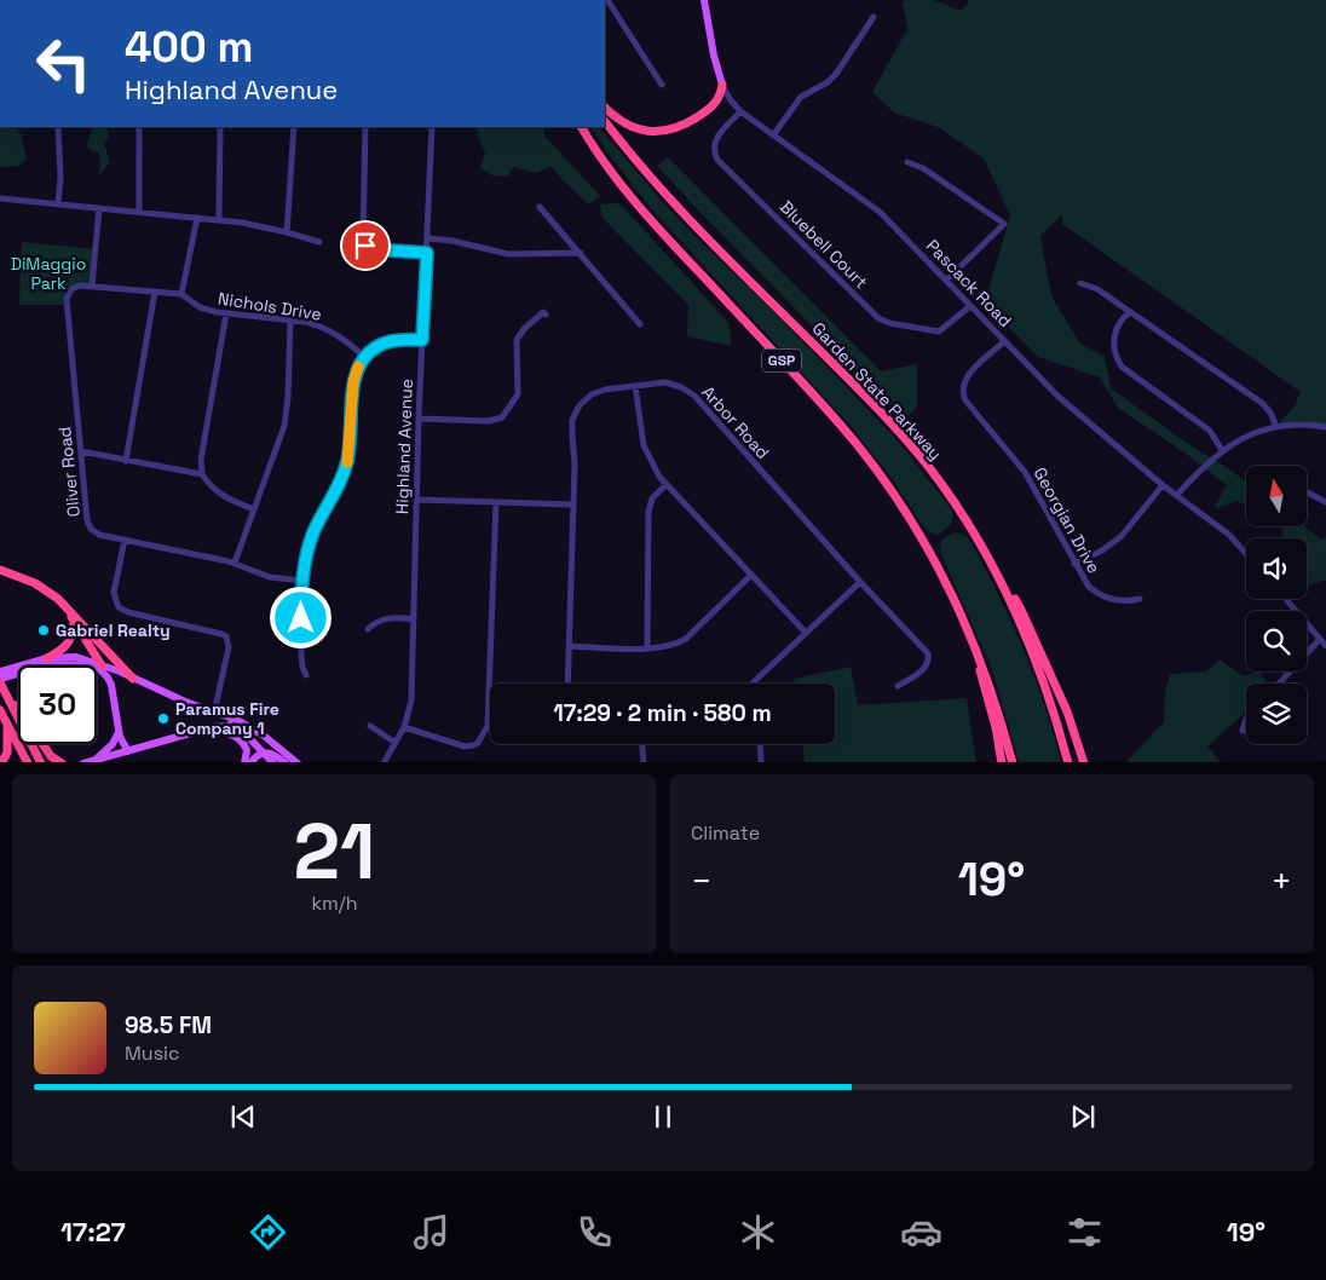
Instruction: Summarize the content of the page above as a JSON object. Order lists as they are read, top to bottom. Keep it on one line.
{"streets":{"highway":["GSP","Garden State Parkway"],"main road":["Pascack Road"],"street":["Bluebell Court","Nichols Drive","Arbor Road","Highland Avenue","Oliver Road","Georgian Drive"]},"crossings":[["Bluebell Court","Pascack Road"],["Pascack Road","Georgian Drive"],["Nichols Drive","Oliver Road"]],"parks":["DiMaggio Park"],"places":["Gabriel Realty","Paramus Fire Company 1"],"north":"top","page":{"turn":["400 m","Highland Avenue"],"limit":"30","trip":"17:29 · 2 min · 580 m","tile":[["21","km/h"],"Climate"],"heat":["−","19°","+"],"song":["98.5 FM","Music"],"tabs":["17:27","19°"]}}
